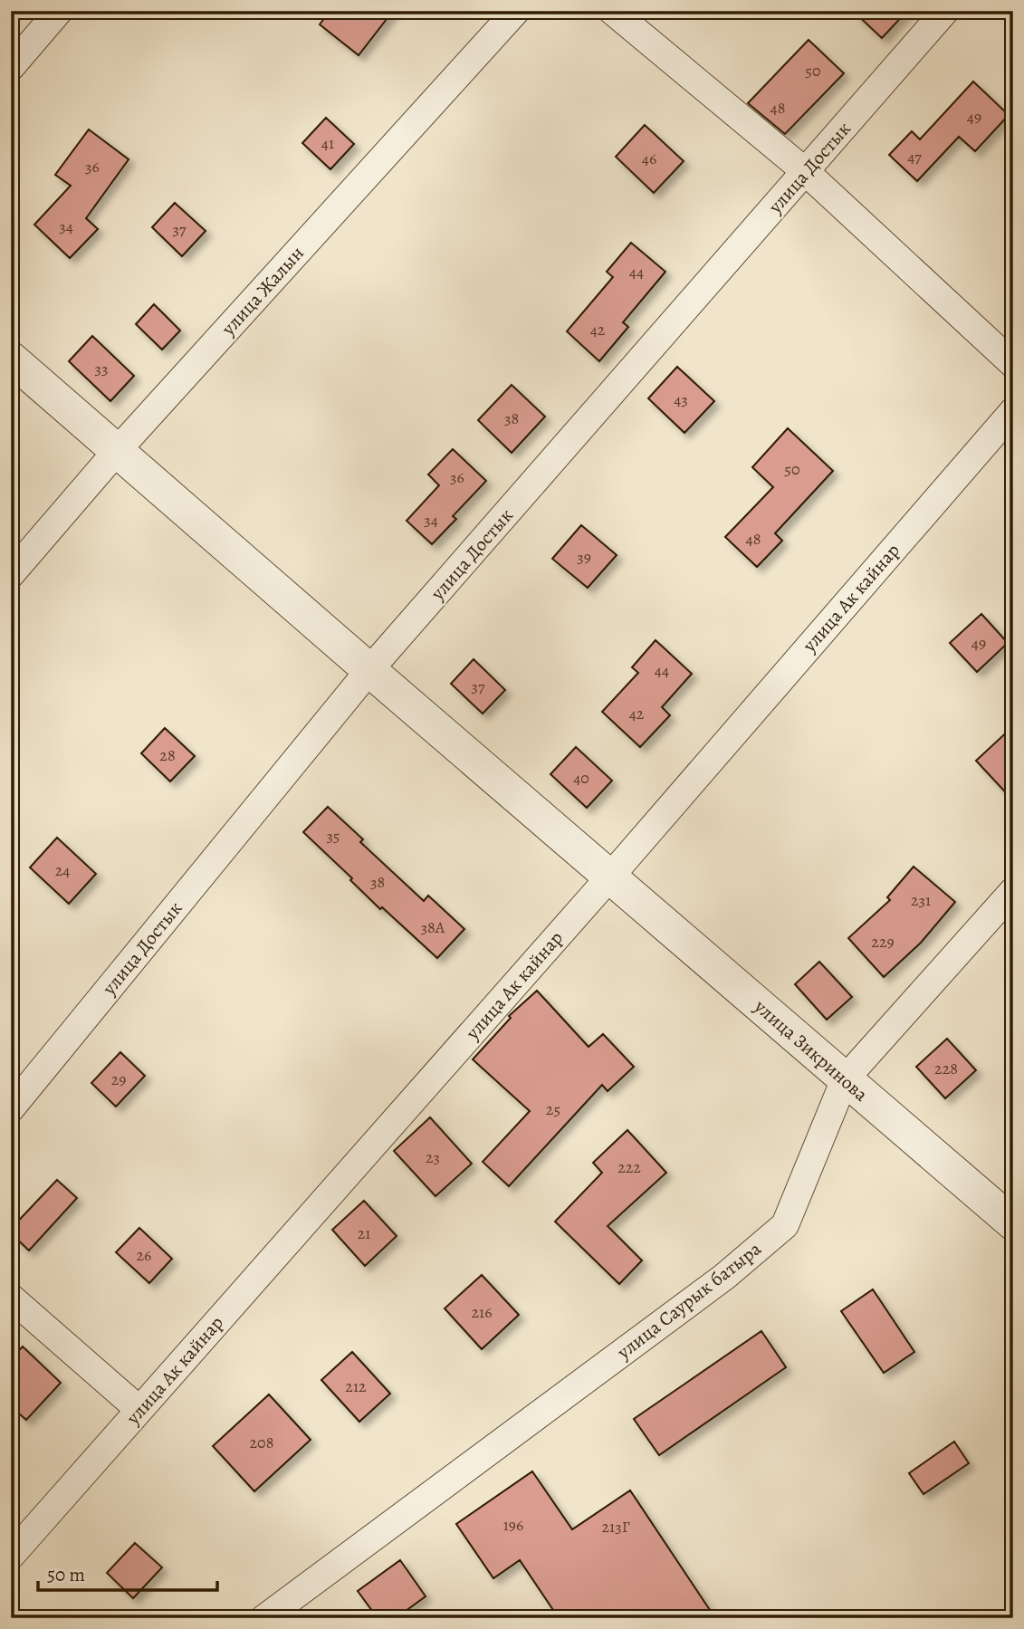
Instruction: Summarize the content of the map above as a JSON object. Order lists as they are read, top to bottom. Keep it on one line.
{"streets":{"street":["улица Достык","улица Жалын","улица Ак кайнар","улица Зикринова","улица Саурык батыра"]},"crossings":[["улица Достык","улица Зикринова"],["улица Жалын","улица Зикринова"],["улица Ак кайнар","улица Зикринова"],["улица Зикринова","улица Саурык батыра"]],"house_numbers":["50","48","49","41","47","46","36","34","37","44","42","33","43","38","50","36","34","48","39","49","44","37","42","28","40","35","24","38","231","38А","229","228","29","25","23","222","21","26","216","212","208","196","213Г"],"scale_bar":"50 m"}
